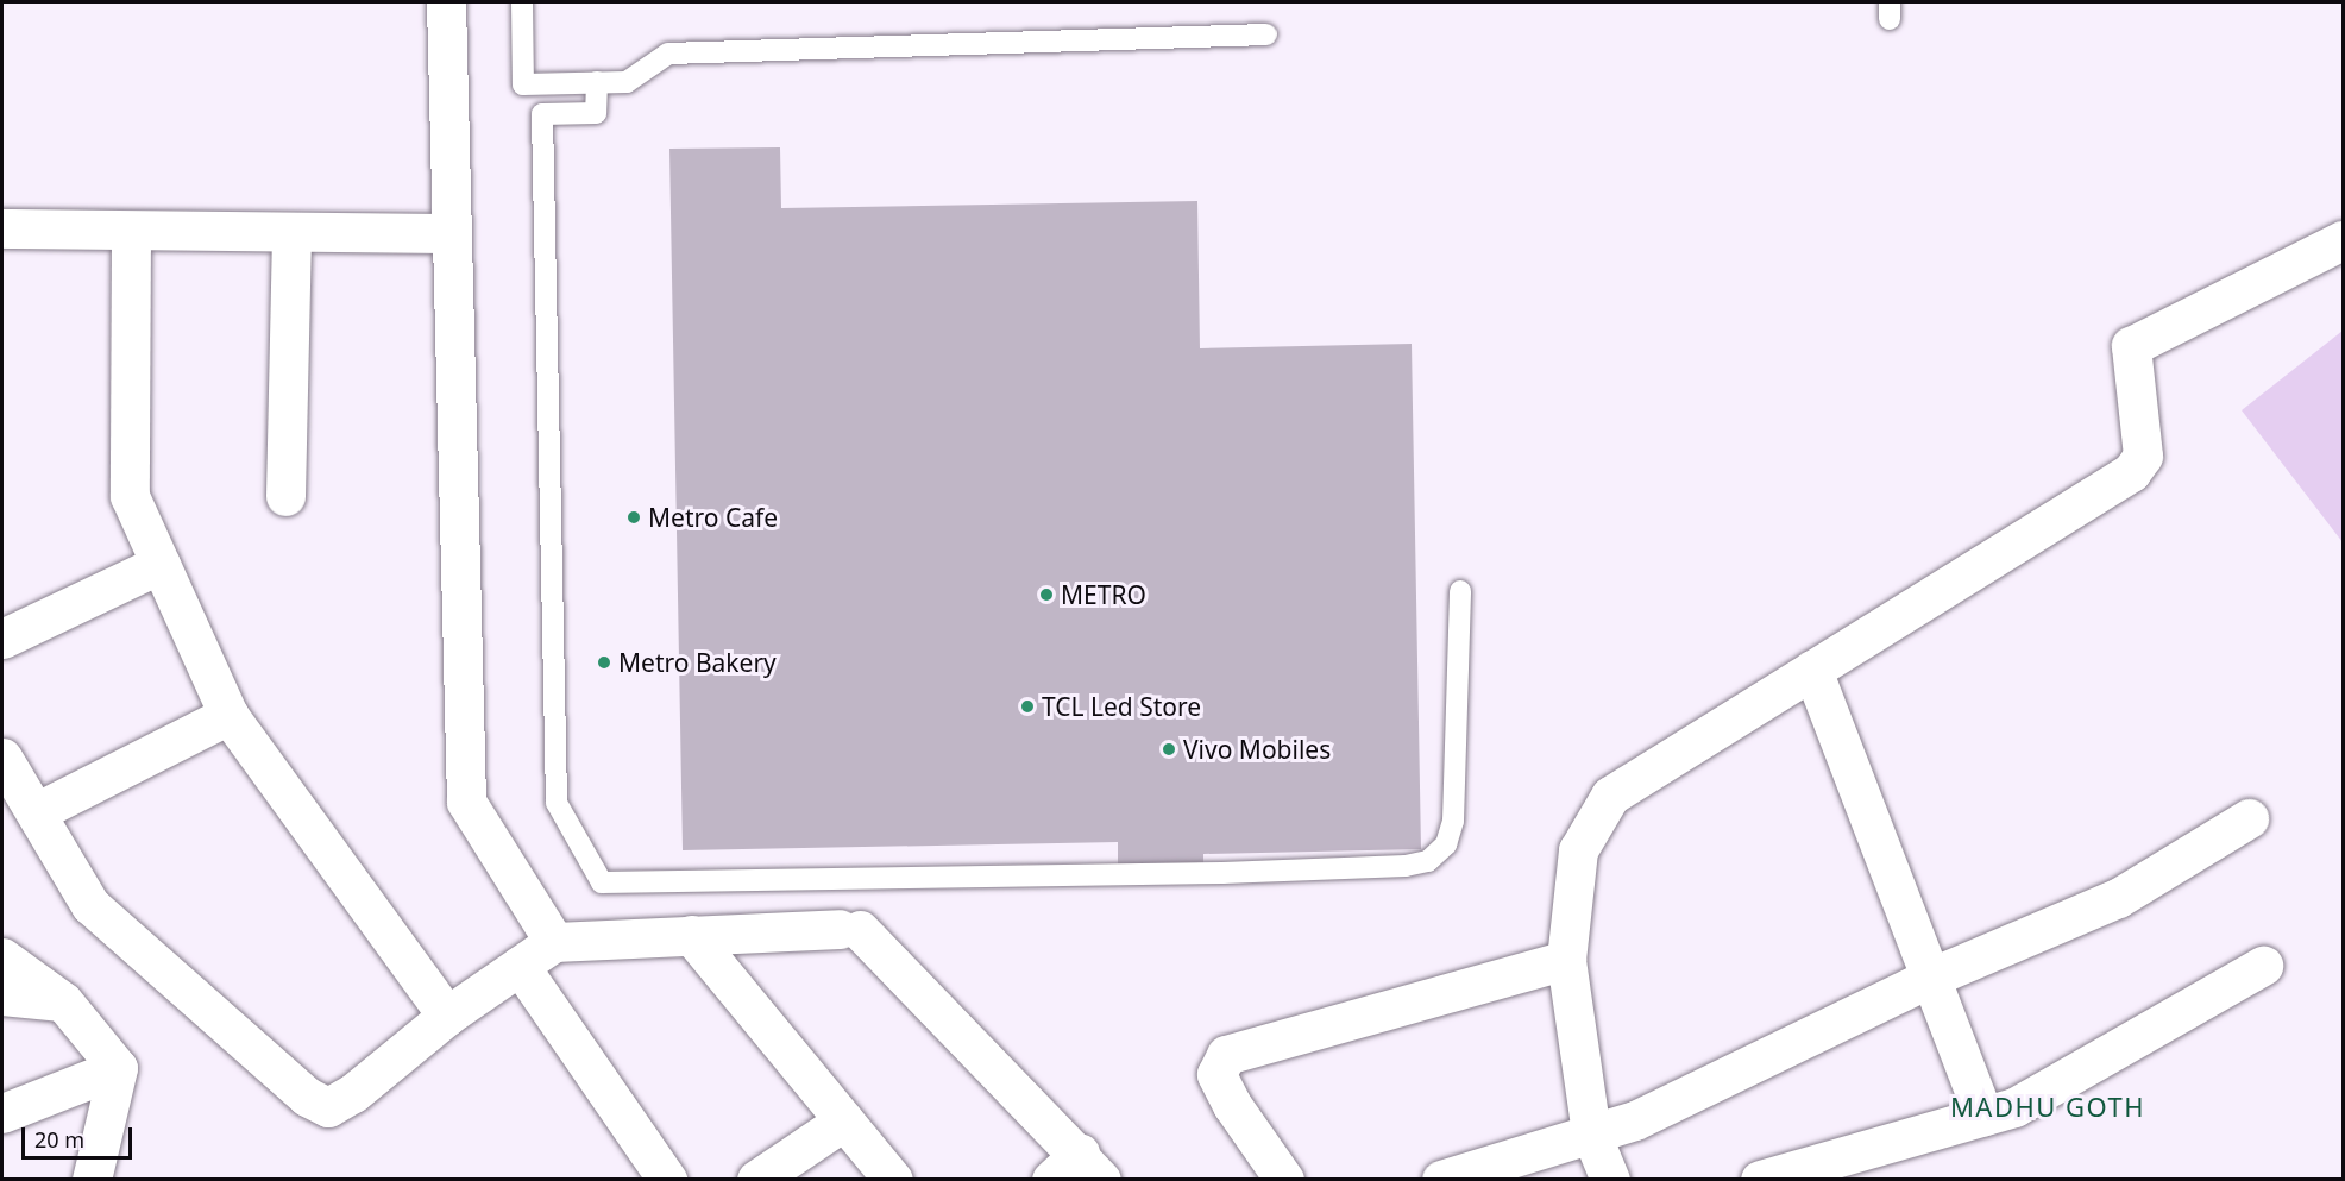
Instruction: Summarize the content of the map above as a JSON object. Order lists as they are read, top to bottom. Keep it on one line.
{"districts":["MADHU GOTH"],"places":["Metro Cafe","METRO","Metro Bakery","TCL Led Store","Vivo Mobiles"],"scale_bar":"20 m"}
